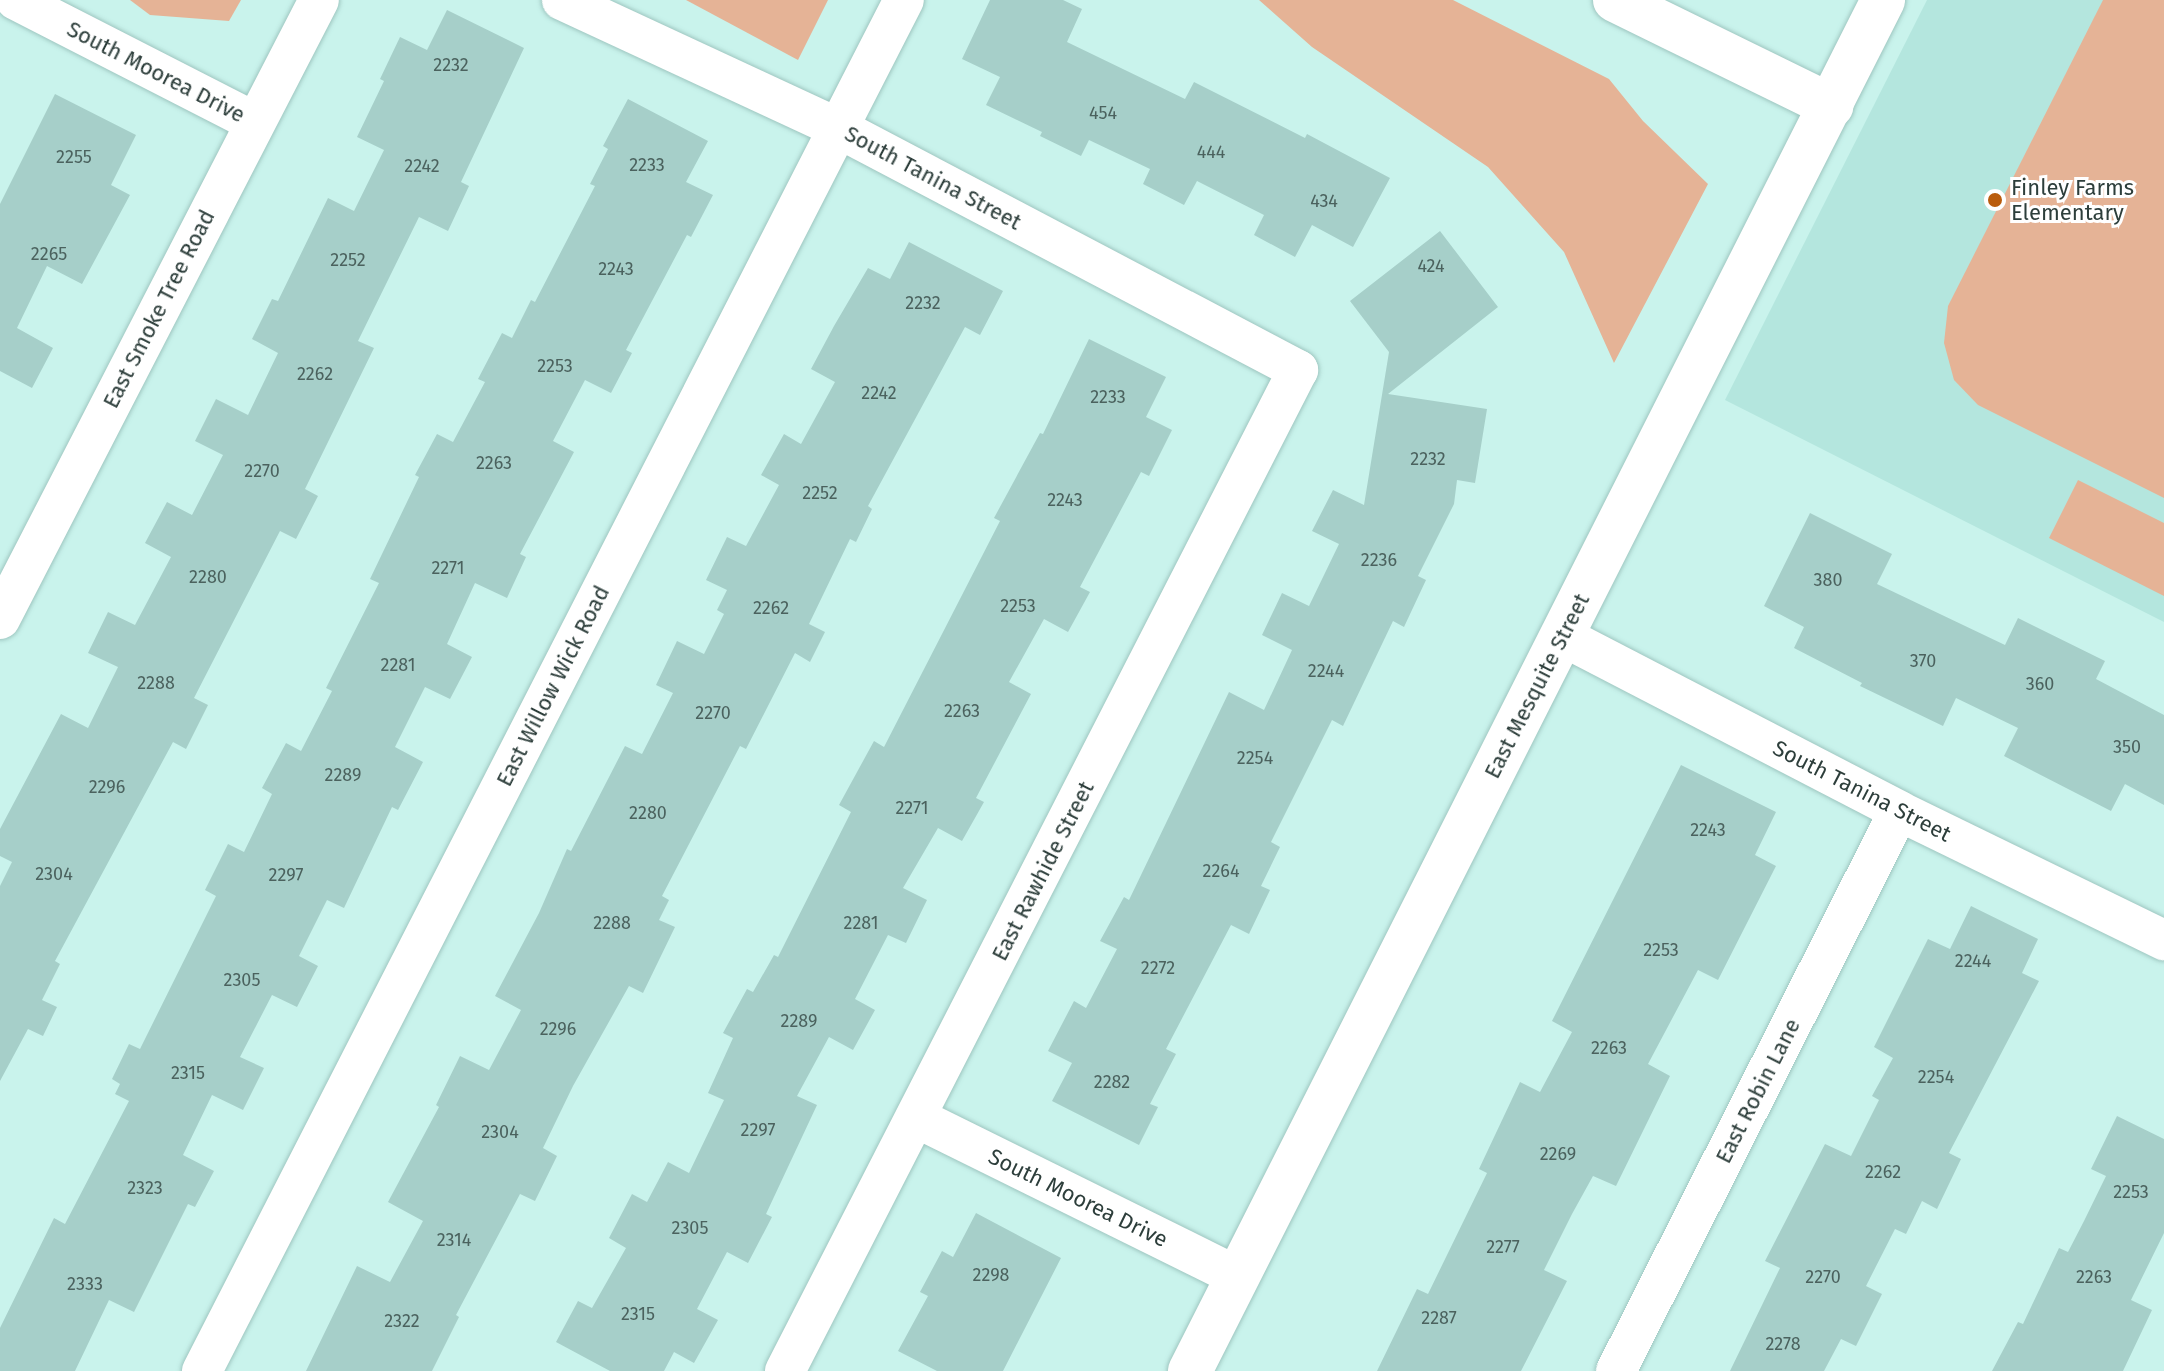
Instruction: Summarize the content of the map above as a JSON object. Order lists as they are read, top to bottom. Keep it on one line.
{"streets":{"street":["South Moorea Drive","South Tanina Street","East Smoke Tree Road","East Willow Wick Road","East Mesquite Street","East Rawhide Street","East Robin Lane"]},"crossings":[["South Moorea Drive","East Smoke Tree Road"],["South Moorea Drive","East Mesquite Street"],["South Moorea Drive","East Rawhide Street"],["South Tanina Street","East Willow Wick Road"],["South Tanina Street","East Mesquite Street"],["South Tanina Street","East Rawhide Street"],["South Tanina Street","East Robin Lane"]],"places":["Finley Farms Elementary"],"house_numbers":["2232","454","444","2255","2233","2242","434","2265","2252","424","2243","2232","2253","2262","2242","2233","2232","2263","2270","2252","2243","2236","2271","2280","380","2253","2262","370","2281","2244","2288","360","2263","2270","350","2254","2289","2296","2271","2280","2243","2264","2304","2297","2288","2281","2253","2244","2272","2305","2289","2296","2263","2315","2254","2282","2297","2304","2269","2262","2323","2253","2305","2314","2277","2298","2270","2263","2333","2315","2287","2322","2278"]}
